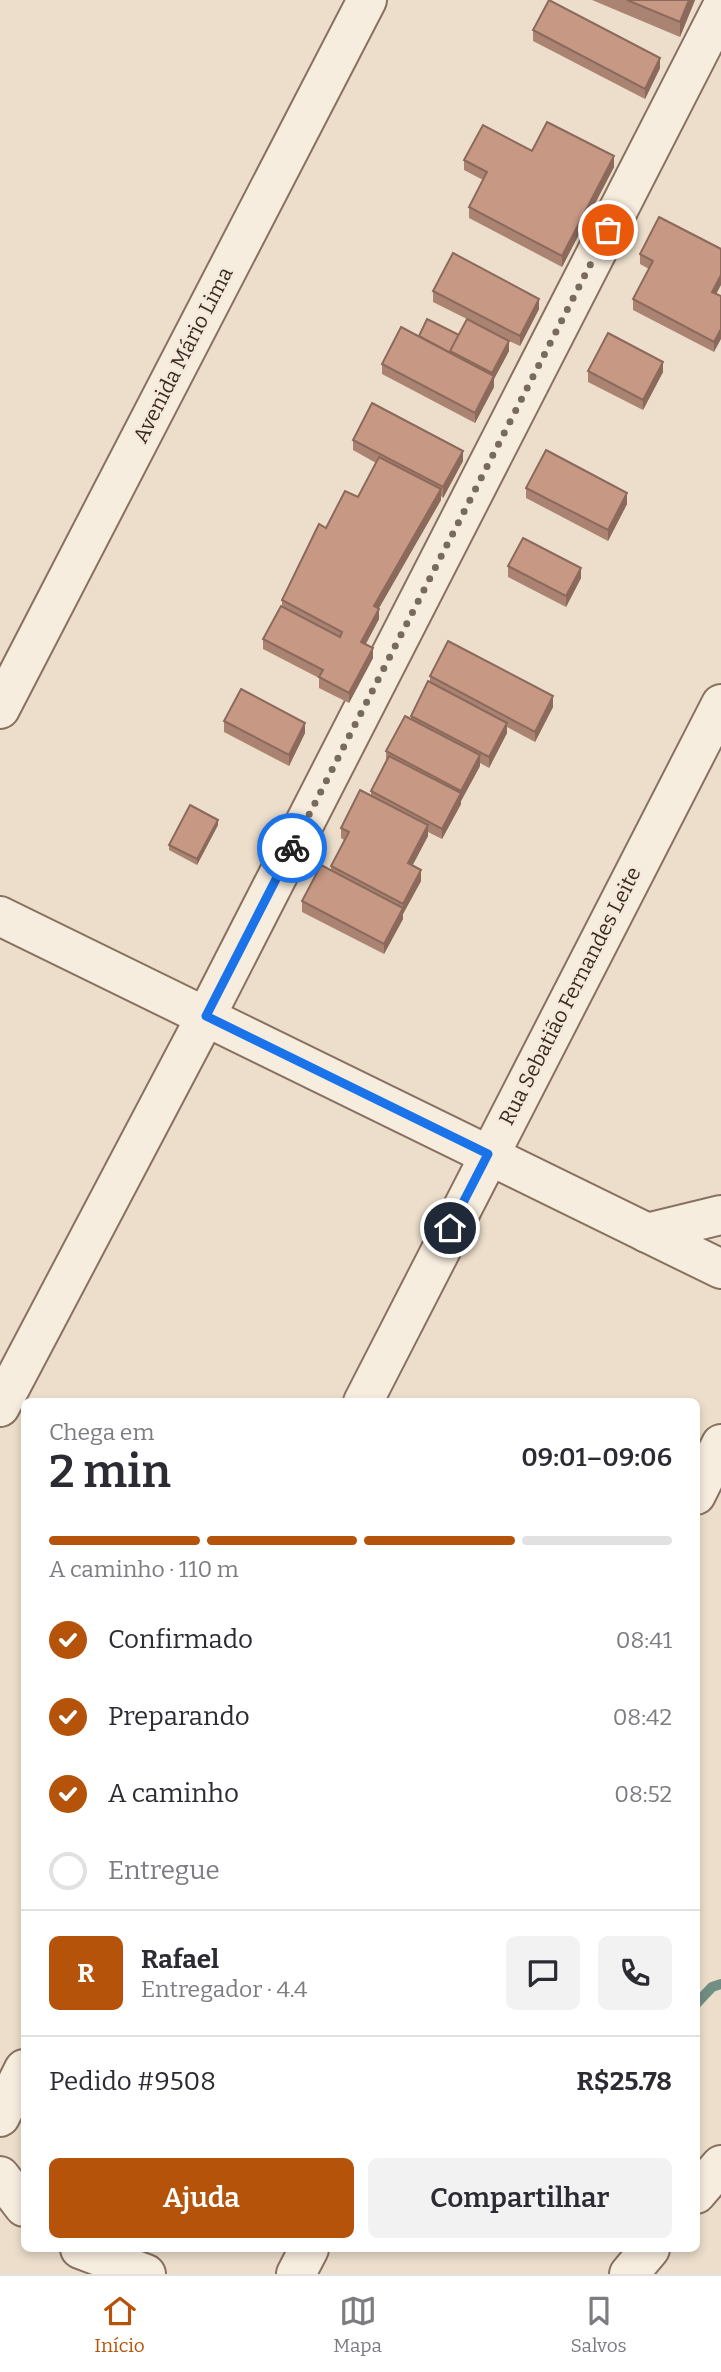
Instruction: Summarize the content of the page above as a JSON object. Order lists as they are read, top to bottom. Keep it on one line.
{"streets":{"street":["Avenida Mário Lima","Rua Sebatião Fernandes Leite"]},"page":{"heading":["2 min","Chega em","09:01–09:06"],"panel":["Rafael","Entregador · 4.4","Pedido #9508","R$25.78"],"bar":"A caminho · 110 m","list":[["Confirmado","08:41"],["Preparando","08:42"],["A caminho","08:52"],"Entregue"],"round":"R","buttons":["Ajuda","Compartilhar"],"tabs":["Início","Mapa","Salvos"]}}
